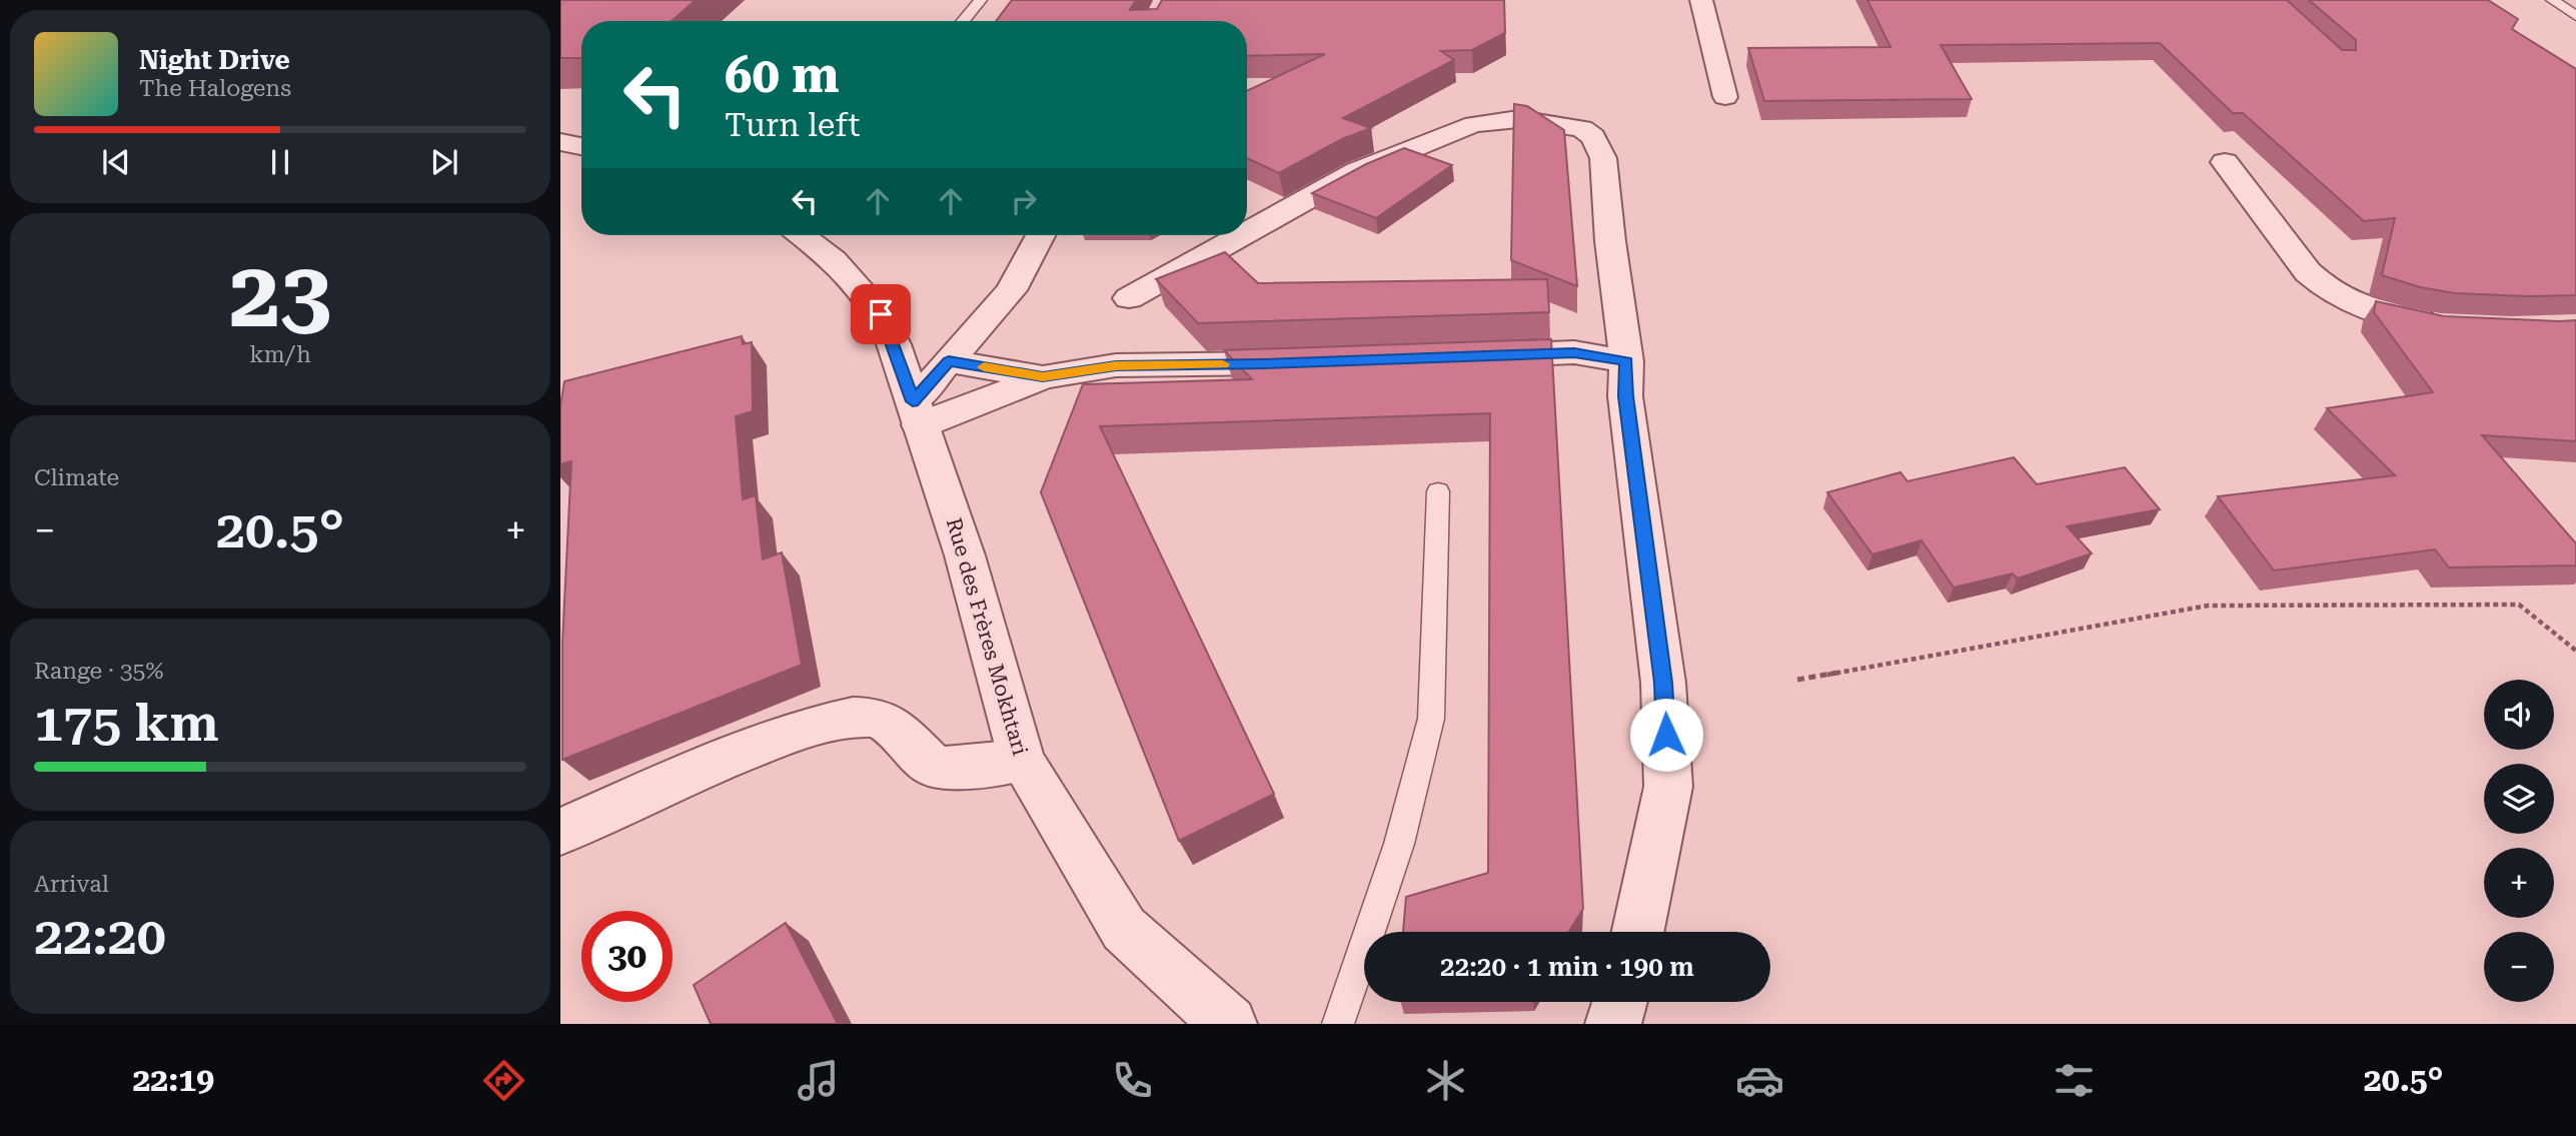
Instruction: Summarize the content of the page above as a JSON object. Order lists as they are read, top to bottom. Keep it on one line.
{"streets":{"street":["Rue des Frères Mokhtari"]},"page":{"turn":["60 m","Turn left"],"song":["Night Drive","The Halogens"],"tile":[["23","km/h"],"Climate",["Range · 35%","175 km"],["Arrival","22:20"]],"heat":["−","20.5°","+"],"map_buttons":["+","−"],"limit":"30","trip":"22:20 · 1 min · 190 m","tabs":["22:19","20.5°"]}}
